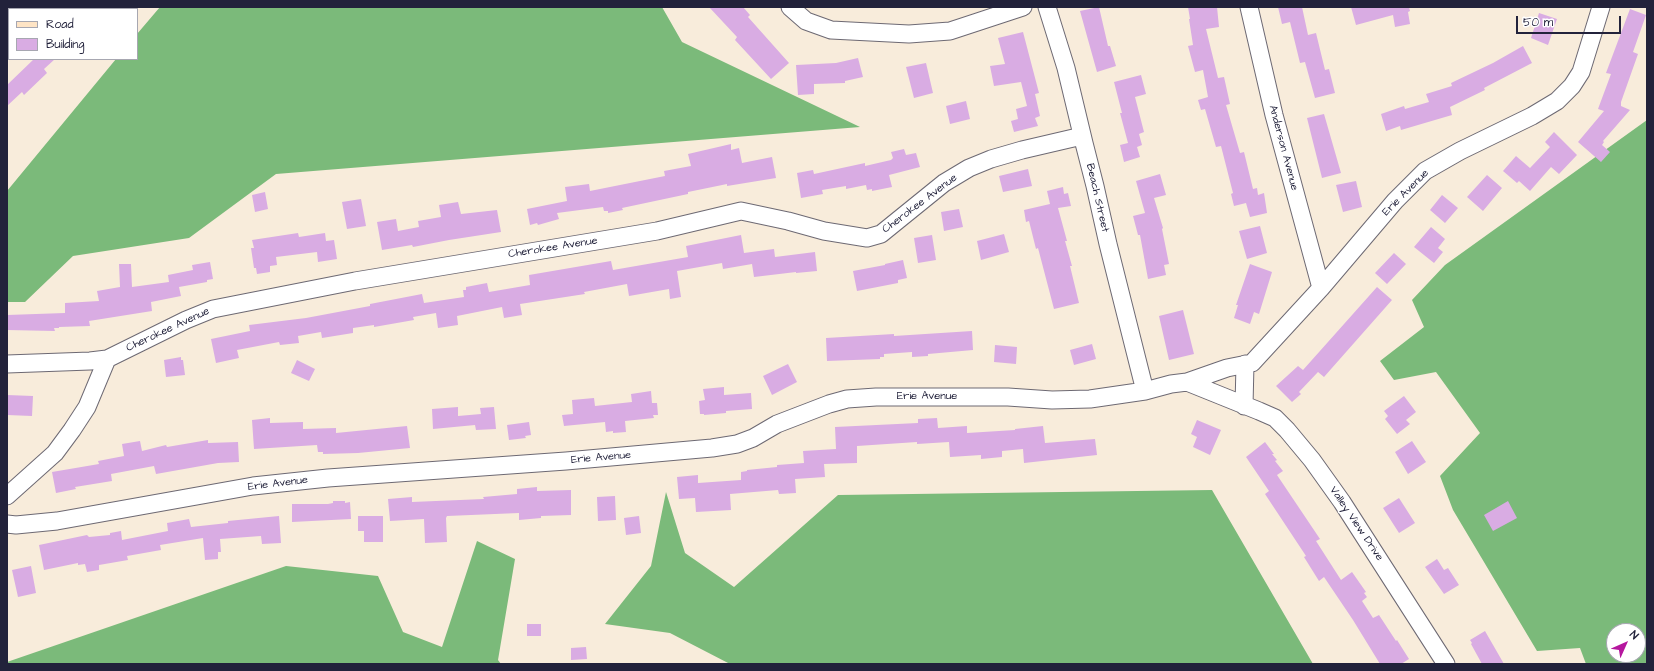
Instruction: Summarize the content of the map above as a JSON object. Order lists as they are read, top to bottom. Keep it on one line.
{"streets":{"street":["Anderson Avenue","Erie Avenue","Beach Street","Cherokee Avenue","Valley View Drive"]},"crossings":[["Anderson Avenue","Erie Avenue"],["Erie Avenue","Beach Street"],["Beach Street","Cherokee Avenue"]],"legend":["Road","Building"],"scale_bar":"50 m","north":"top right"}
